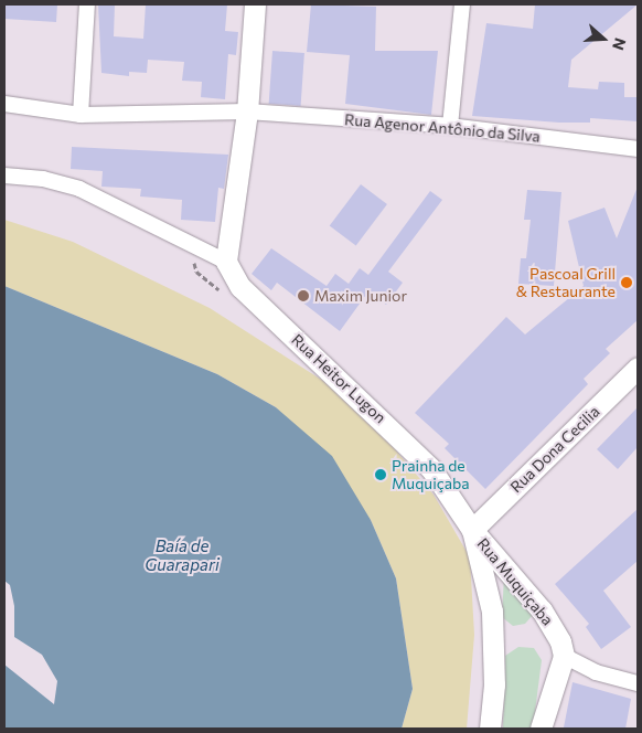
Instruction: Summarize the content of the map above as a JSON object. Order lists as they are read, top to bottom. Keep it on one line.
{"streets":{"street":["Rua Agenor Antônio da Silva","Rua Heitor Lugon","Rua Dona Cecilia","Rua Muquiçaba"]},"crossings":[["Rua Heitor Lugon","Rua Dona Cecilia"],["Rua Heitor Lugon","Rua Muquiçaba"],["Rua Dona Cecilia","Rua Muquiçaba"]],"water":["Baía de Guarapari"],"places":["Pascoal Grill & Restaurante","Maxim Junior","Prainha de Muquiçaba"],"north":"right"}
